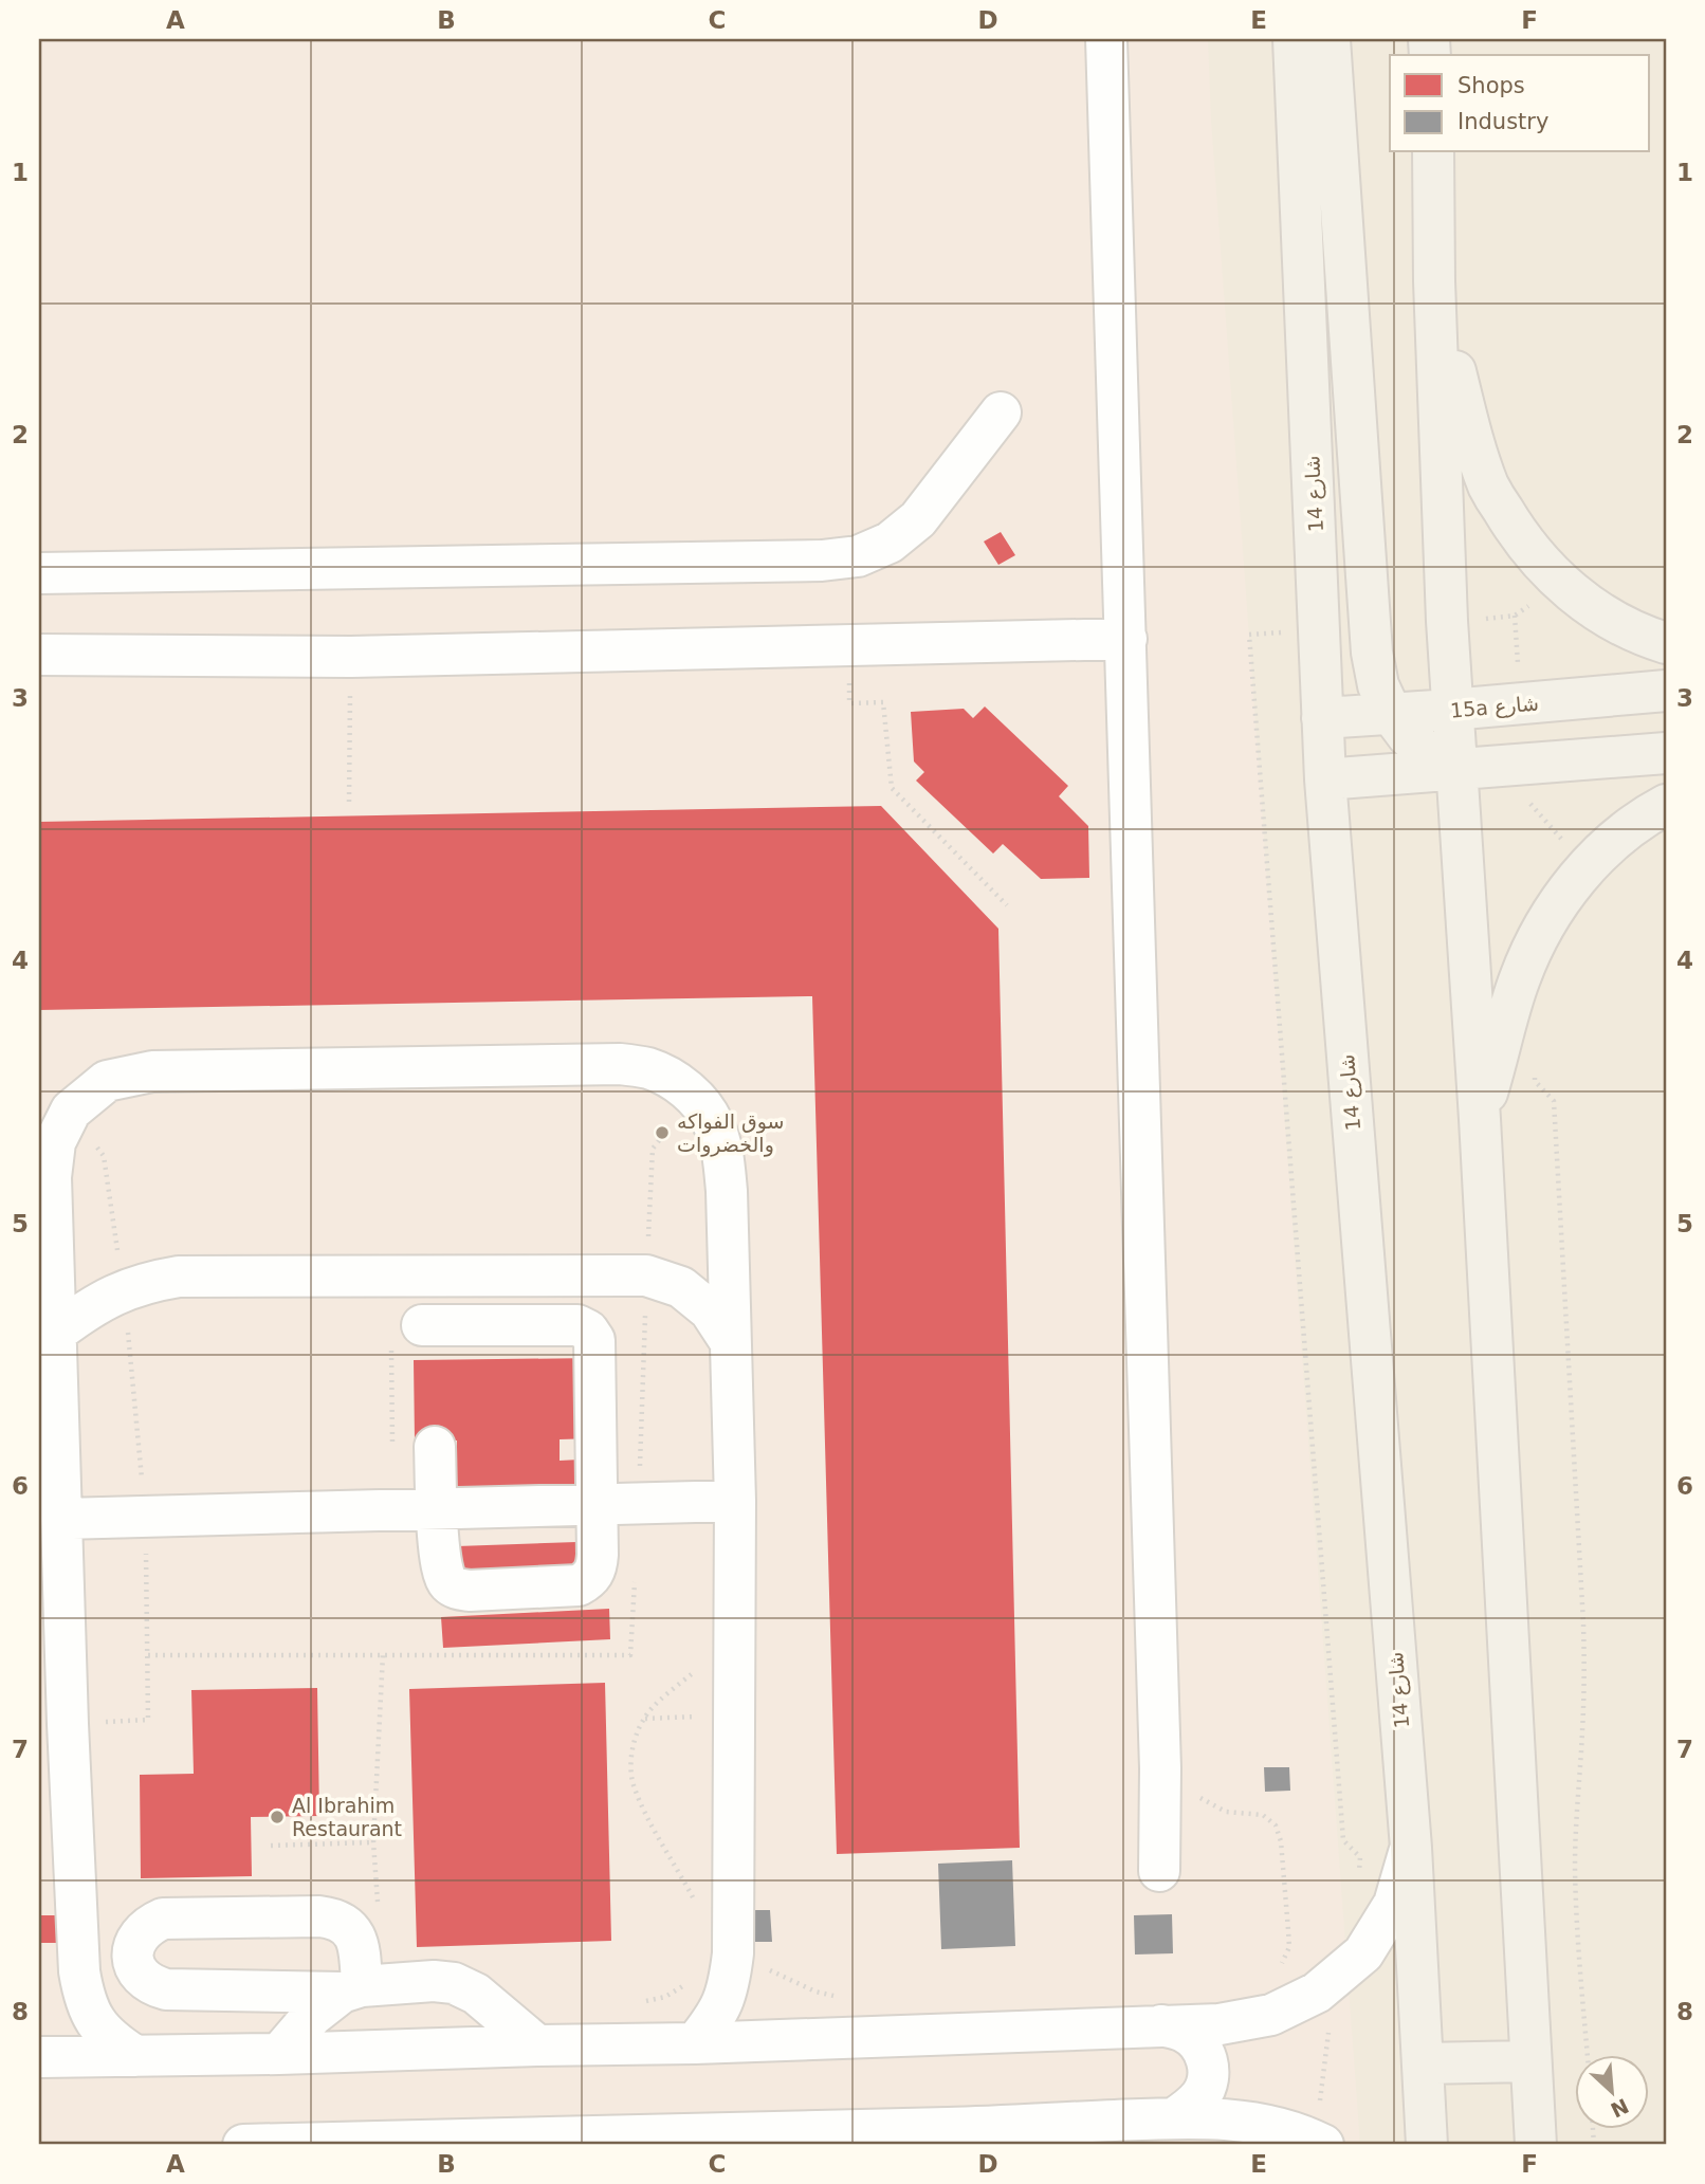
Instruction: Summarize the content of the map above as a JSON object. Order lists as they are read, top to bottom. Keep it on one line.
{"streets":{"main road":["شارع 14","15a شارع"]},"crossings":[["شارع 14","15a شارع"]],"places":["سوق الفواكه والخضروات","Al Ibrahim Restaurant"],"legend":["Shops","Industry"],"north":"bottom right","grid":{"columns":["A","B","C","D","E","F"],"rows":["1","2","3","4","5","6","7","8"]}}
